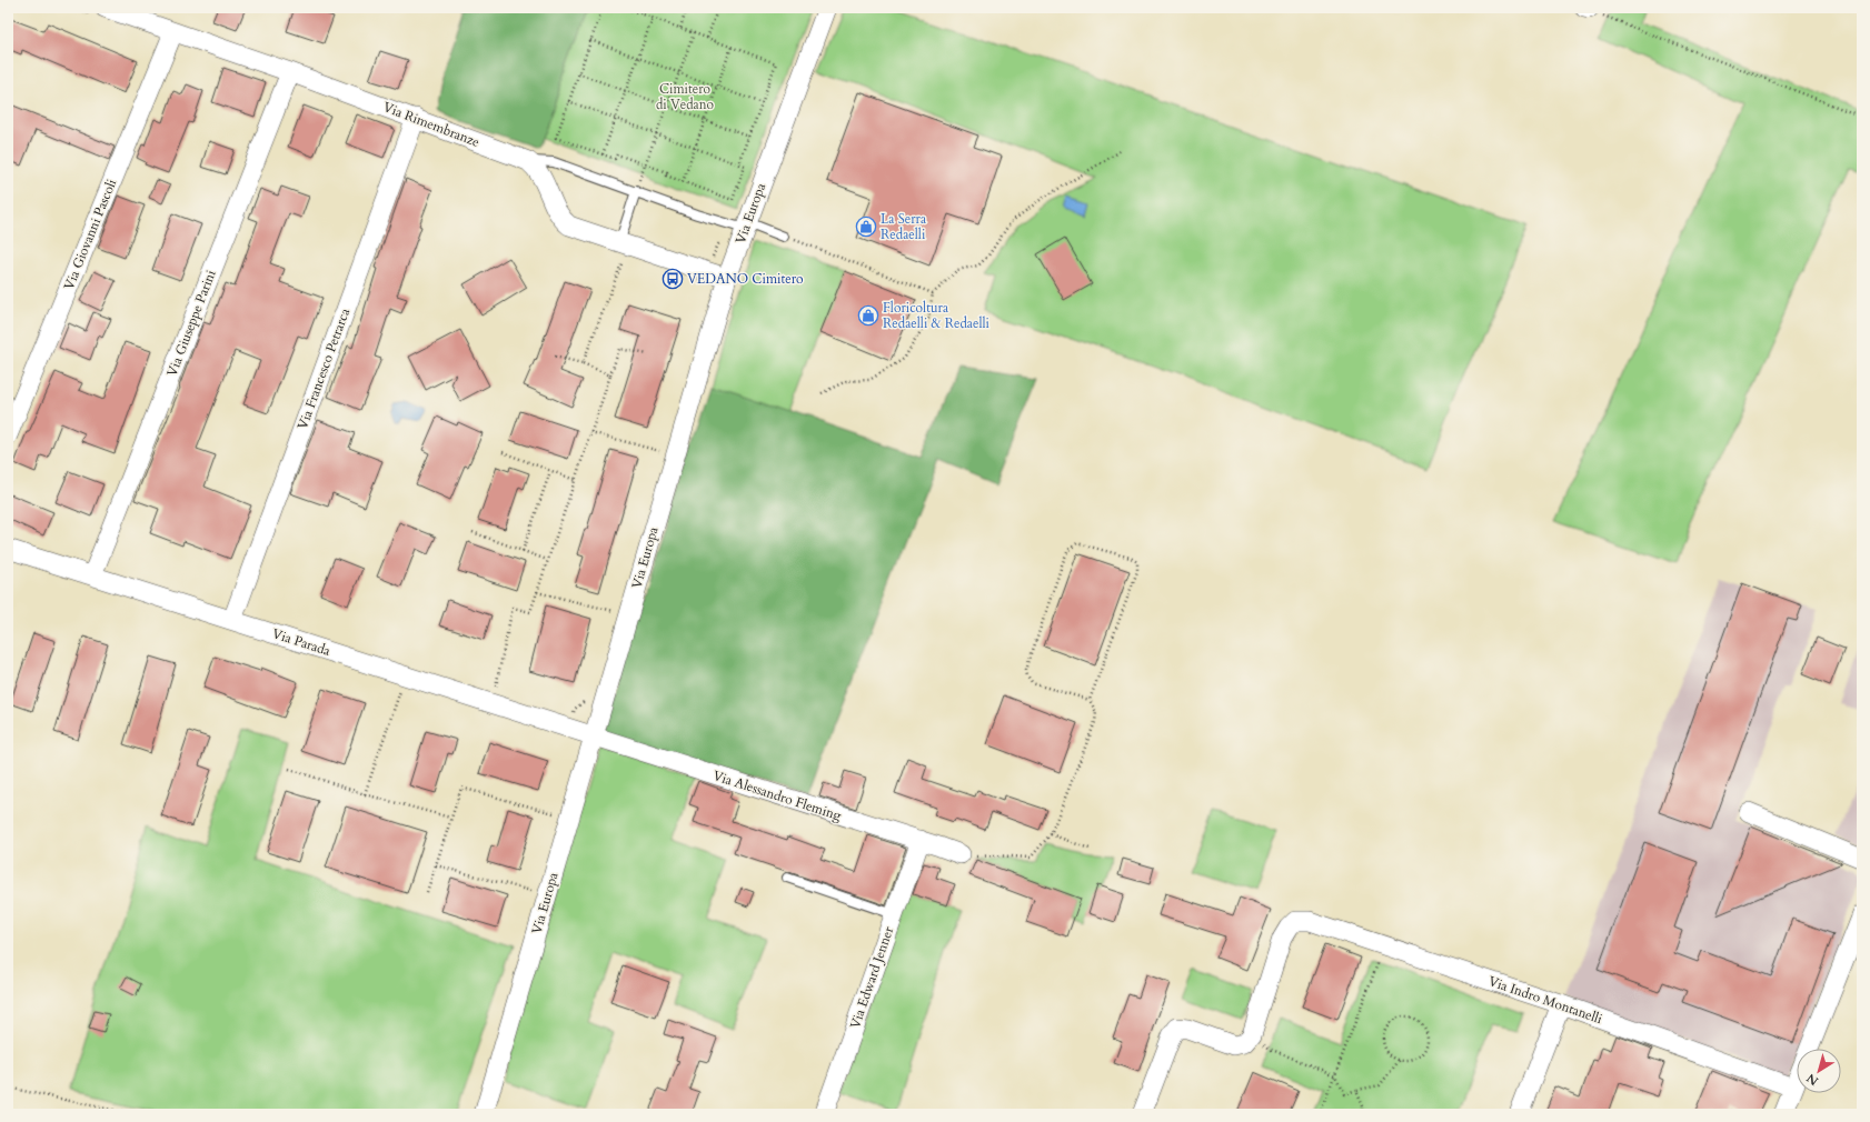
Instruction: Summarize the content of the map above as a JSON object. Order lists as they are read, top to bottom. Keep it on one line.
{"streets":{"street":["Via Rimembranze","Via Europa","Via Giovanni Pascoli","Via Giuseppe Parini","Via Francesco Petrarca","Via Parada","Via Alessandro Fleming","Via Edward Jenner","Via Indro Montanelli"]},"crossings":[["Via Rimembranze","Via Europa"],["Via Rimembranze","Via Giovanni Pascoli"],["Via Rimembranze","Via Giuseppe Parini"],["Via Rimembranze","Via Francesco Petrarca"],["Via Europa","Via Parada"],["Via Europa","Via Alessandro Fleming"],["Via Giuseppe Parini","Via Parada"],["Via Francesco Petrarca","Via Parada"],["Via Parada","Via Alessandro Fleming"],["Via Alessandro Fleming","Via Edward Jenner"]],"parks":["Cimitero di Vedano"],"places":{"shop":["La Serra Redaelli","Floricoltura Redaelli & Redaelli"],"bus stop":["VEDANO Cimitero"]},"north":"bottom left"}
